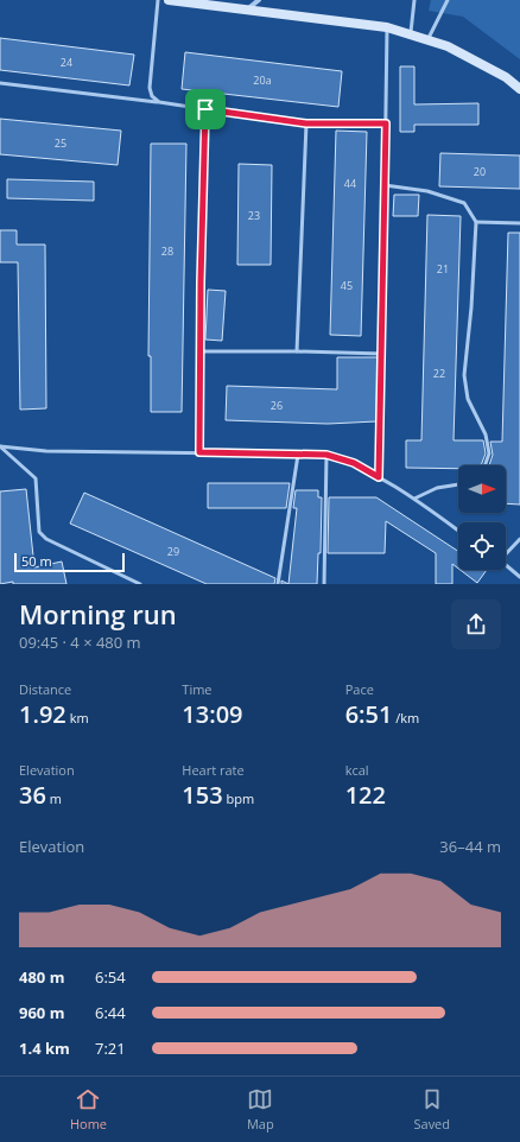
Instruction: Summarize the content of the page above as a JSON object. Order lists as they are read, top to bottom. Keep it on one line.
{"house_numbers":["24","20a","25","20","44","23","28","21","45","22","26","29"],"scale_bar":"50 m","north":"right","page":{"scale":"50 m","heading":["Morning run","09:45 · 4 × 480 m"],"stats":[["Distance","1.92 km"],["Time","13:09"],["Pace","6:51 /km"],["Elevation","36 m"],["Heart rate","153 bpm"],["kcal","122"]],"chart":["Elevation","36–44 m"],"list":[{"name":"480 m","note":"6:54"},{"name":"960 m","note":"6:44"},{"name":"1.4 km","note":"7:21"}],"tabs":["Home","Map","Saved"]}}
